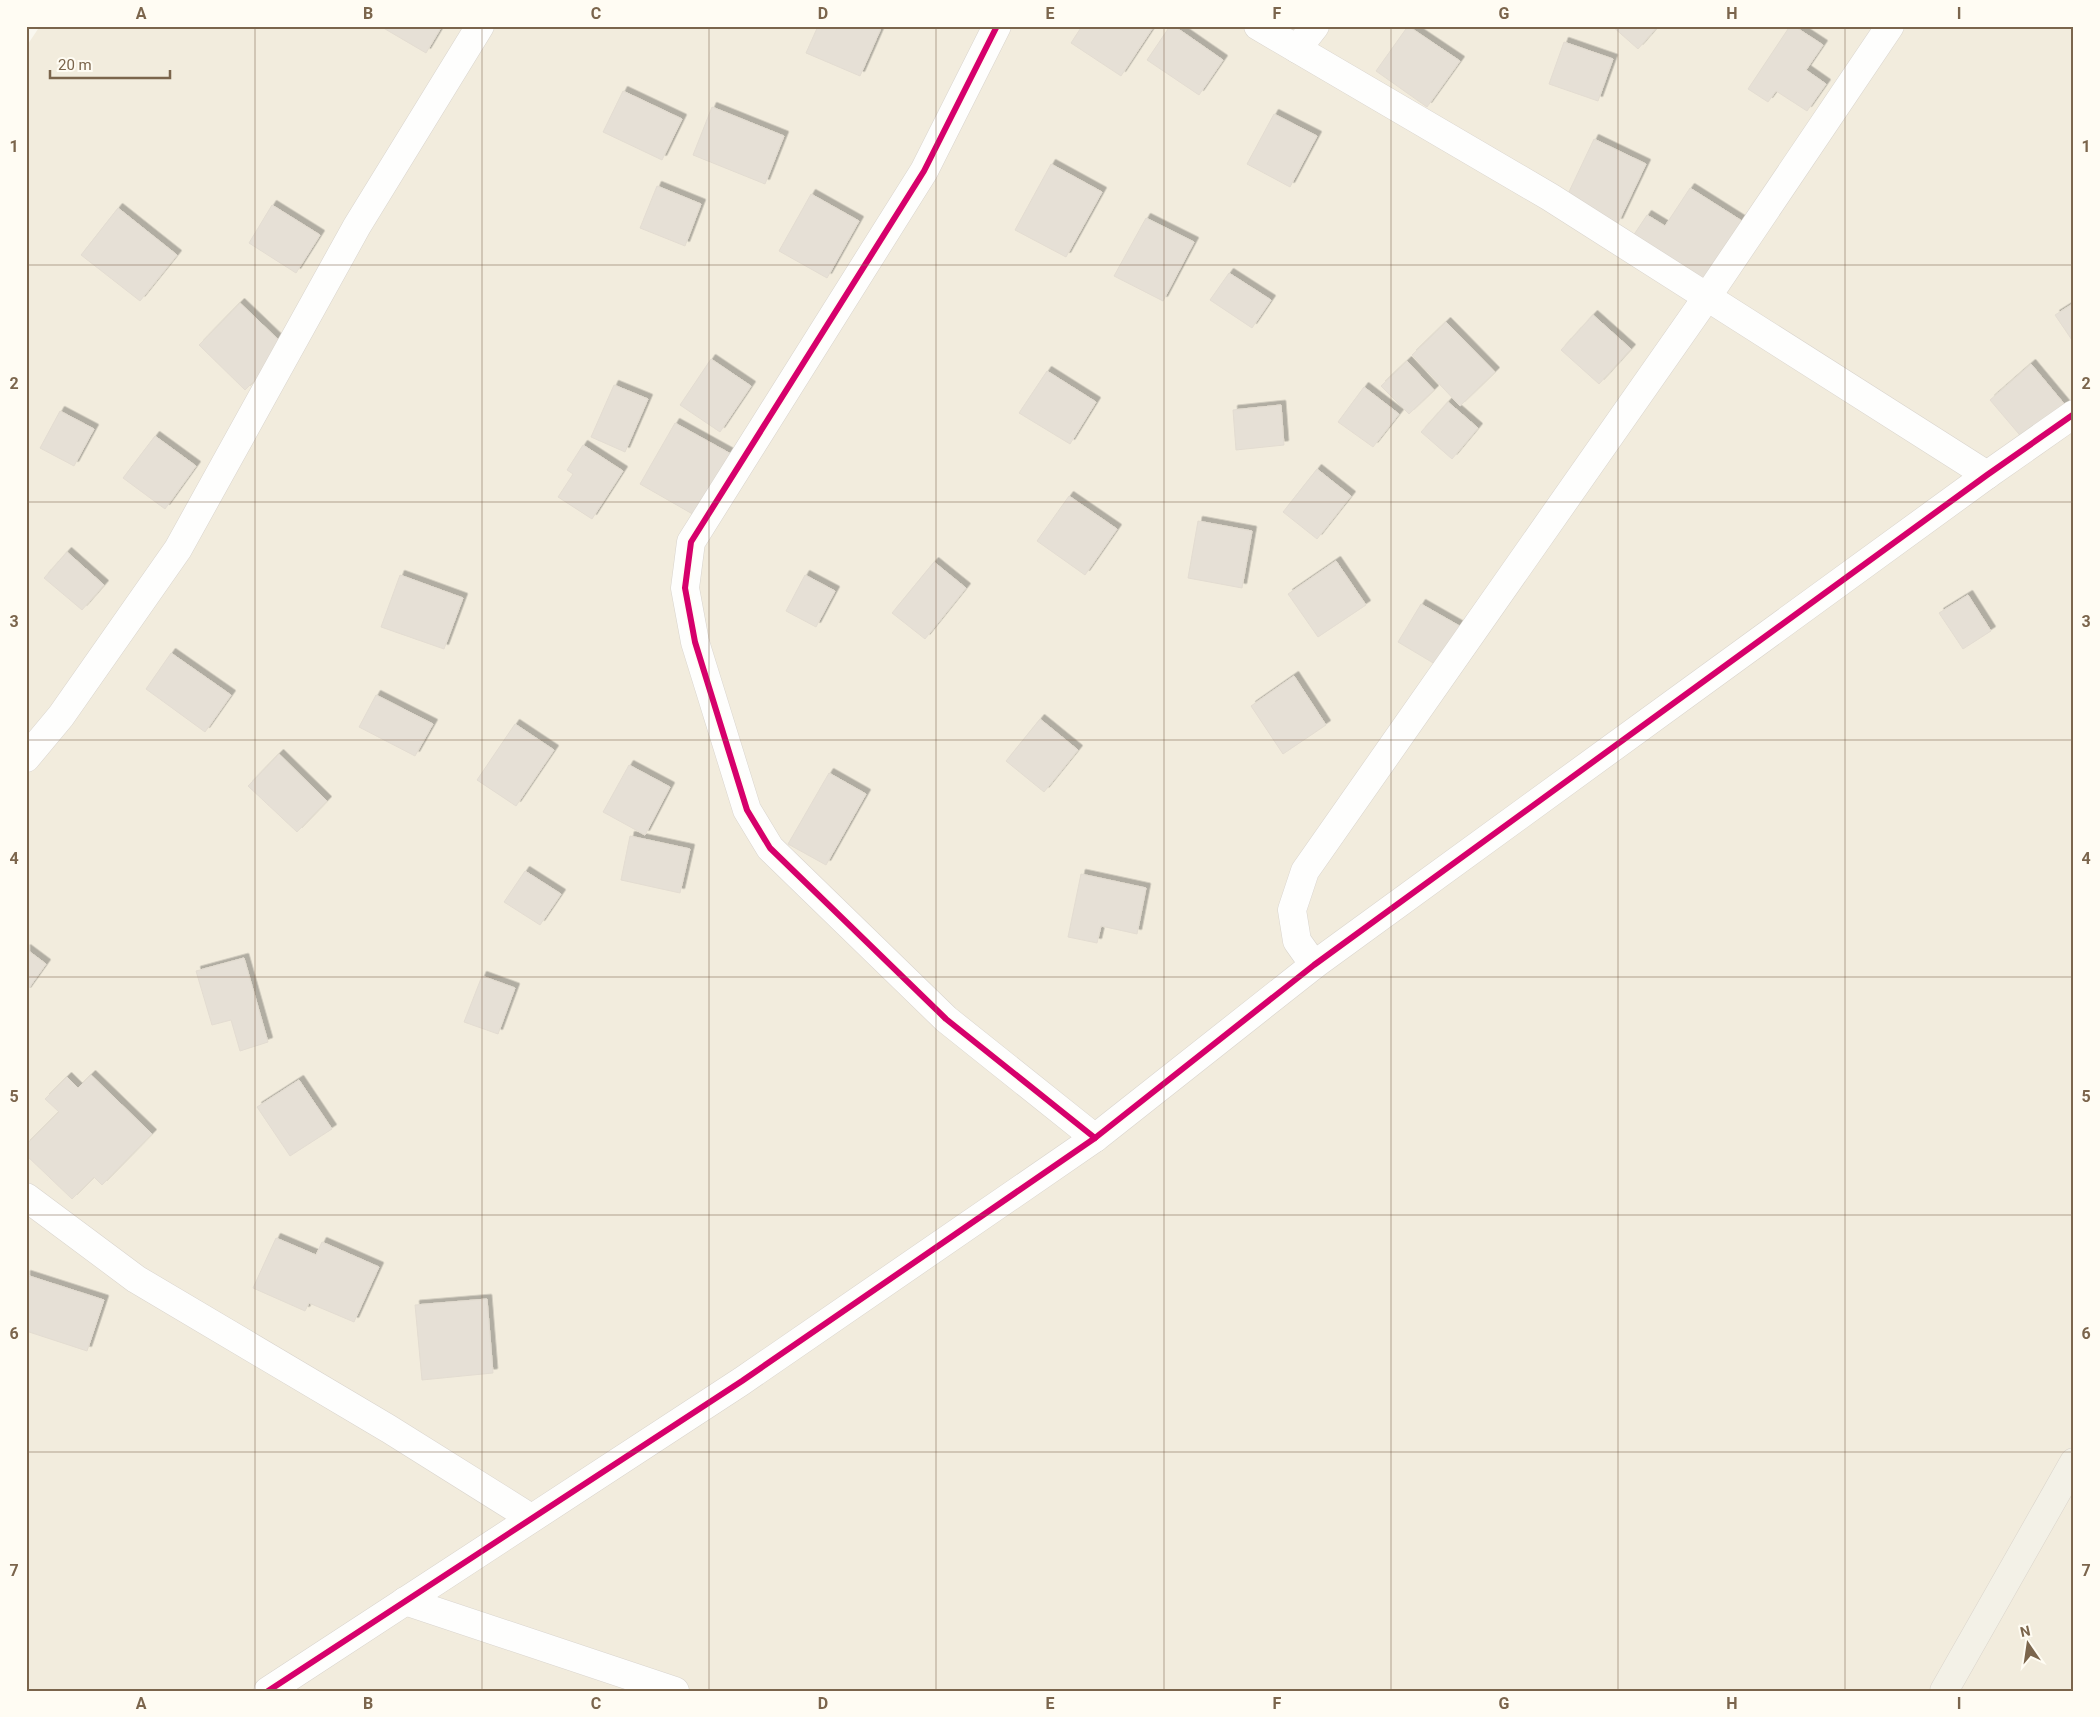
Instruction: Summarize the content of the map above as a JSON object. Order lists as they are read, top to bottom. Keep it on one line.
{"scale_bar":"20 m","north":"top","grid":{"columns":["A","B","C","D","E","F","G","H","I"],"rows":["1","2","3","4","5","6","7"]}}
